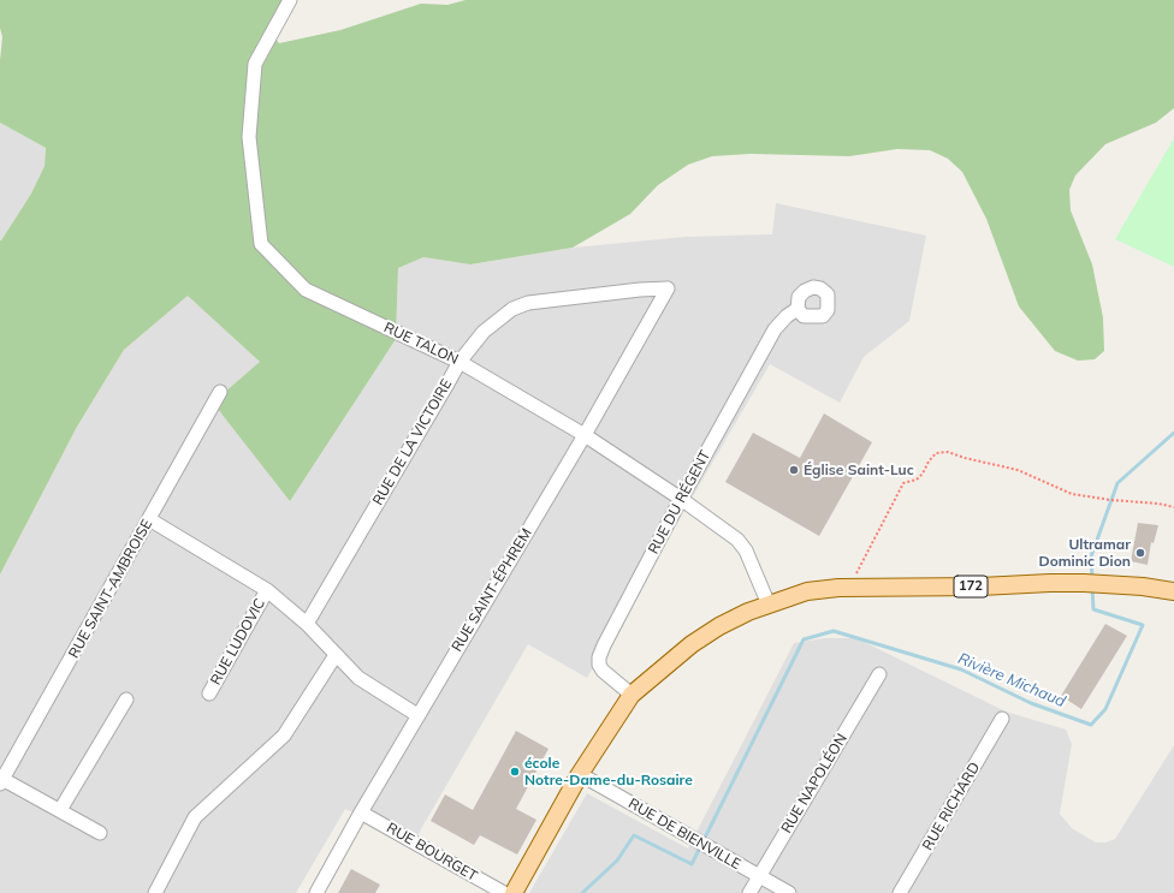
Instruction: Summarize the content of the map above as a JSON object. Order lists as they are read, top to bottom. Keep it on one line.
{"streets":{"main road":["172"],"street":["RUE TALON","RUE DE LA VICTOIRE","RUE DU RÉGENT","RUE SAINT-AMBROISE","RUE SAINT-ÉPHREM","RUE LUDOVIC","RUE NAPOLÉON","RUE RICHARD","RUE DE BIENVILLE","RUE BOURGET"]},"crossings":[["RUE TALON","RUE DE LA VICTOIRE"],["RUE TALON","RUE DU RÉGENT"],["RUE TALON","172"],["RUE TALON","RUE SAINT-ÉPHREM"],["RUE DE LA VICTOIRE","RUE SAINT-ÉPHREM"],["RUE DU RÉGENT","172"],["RUE SAINT-ÉPHREM","RUE BOURGET"],["RUE NAPOLÉON","RUE DE BIENVILLE"]],"water":["Rivière Michaud"],"places":["Église Saint-Luc","Ultramar Dominic Dion","école Notre-Dame-du-Rosaire"]}
